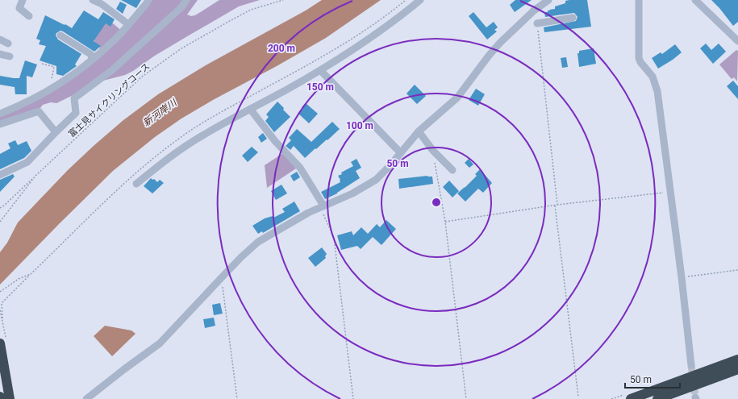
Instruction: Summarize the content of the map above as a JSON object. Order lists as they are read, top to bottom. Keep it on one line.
{"streets":{"path":["富士見サイクリングコース"]},"water":["新河岸川"],"scale_bar":"50 m","rings":["200 m","150 m","100 m","50 m"]}
